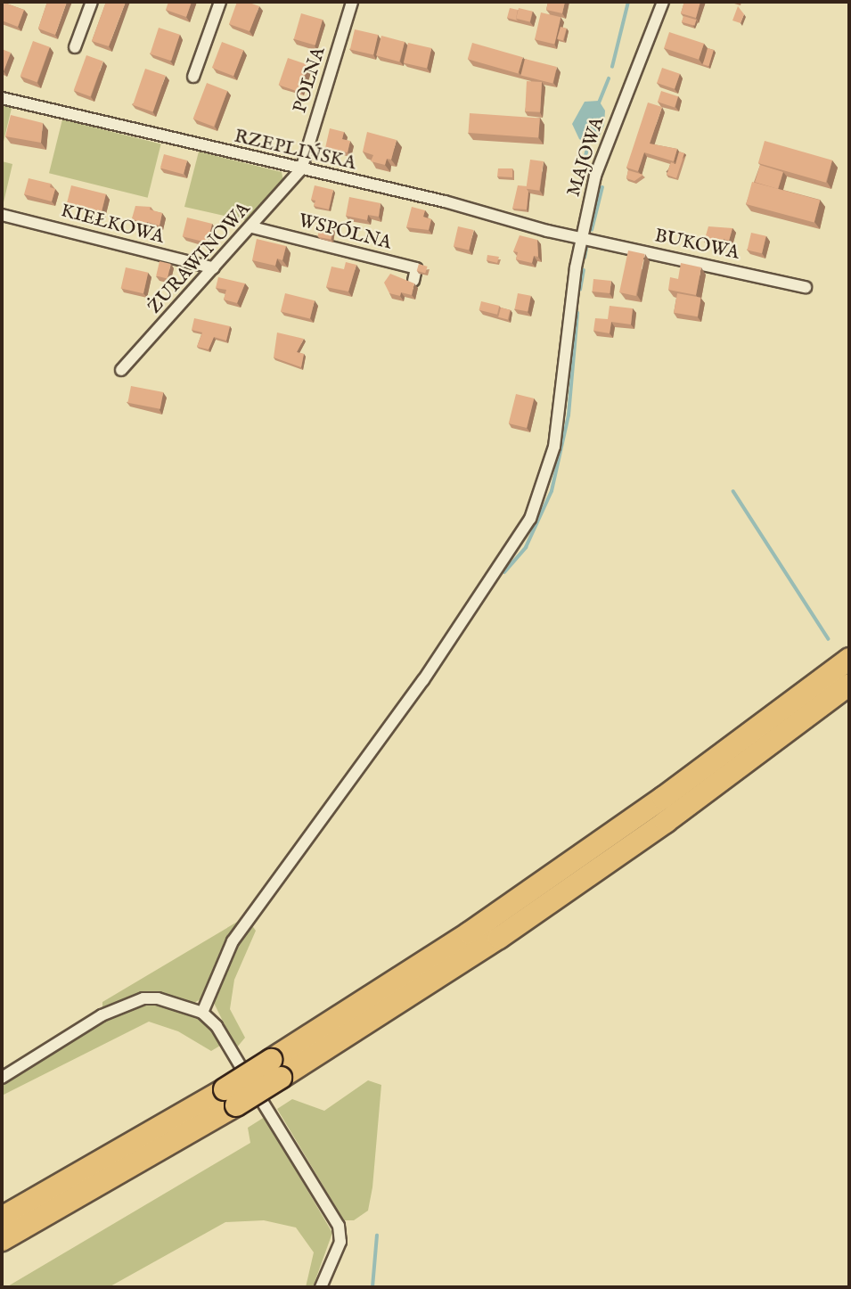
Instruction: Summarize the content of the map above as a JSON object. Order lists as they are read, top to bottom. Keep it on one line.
{"streets":{"street":["POLNA","RZEPLIŃSKA","MAJOWA","KIEŁKOWA","WSPÓLNA","BUKOWA","ŻURAWINOWA"]},"crossings":[["POLNA","RZEPLIŃSKA"],["POLNA","ŻURAWINOWA"],["RZEPLIŃSKA","MAJOWA"],["RZEPLIŃSKA","BUKOWA"],["RZEPLIŃSKA","ŻURAWINOWA"],["MAJOWA","BUKOWA"],["KIEŁKOWA","ŻURAWINOWA"],["WSPÓLNA","ŻURAWINOWA"]]}
